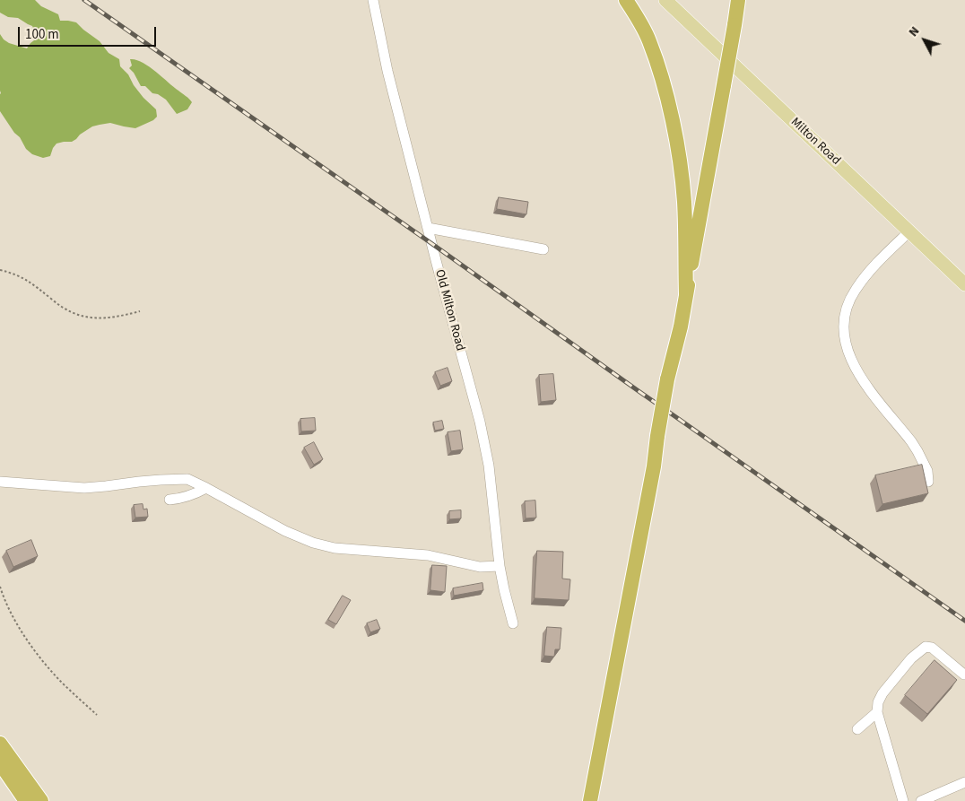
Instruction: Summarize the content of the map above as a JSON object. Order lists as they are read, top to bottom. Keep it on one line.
{"streets":{"main road":["Milton Road"],"street":["Old Milton Road"]},"scale_bar":"100 m","north":"top left"}
